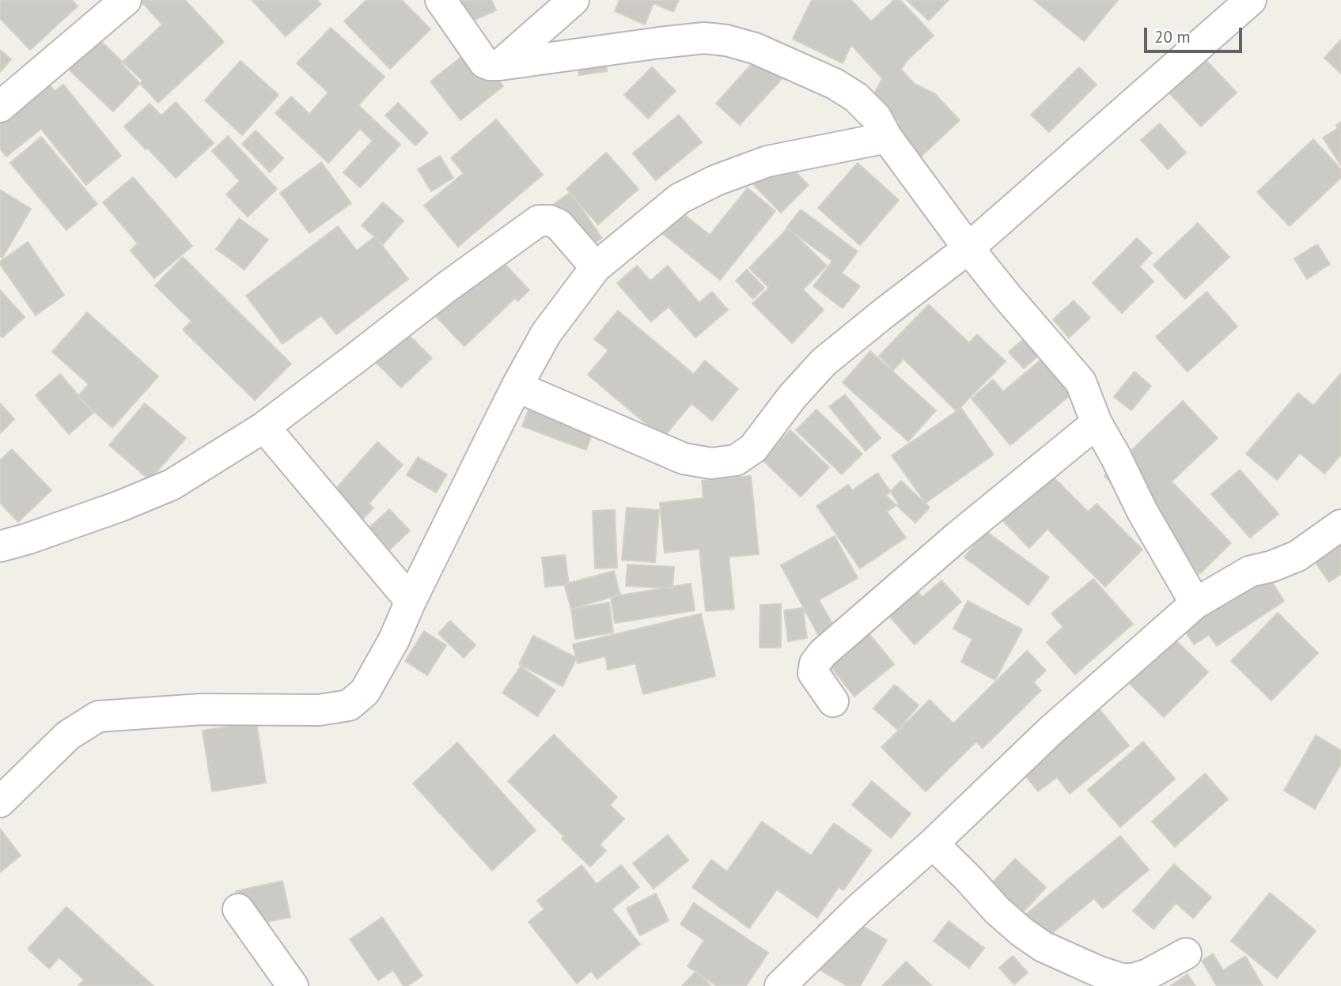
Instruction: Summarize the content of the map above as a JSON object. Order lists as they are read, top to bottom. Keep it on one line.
{"scale_bar":"20 m"}
